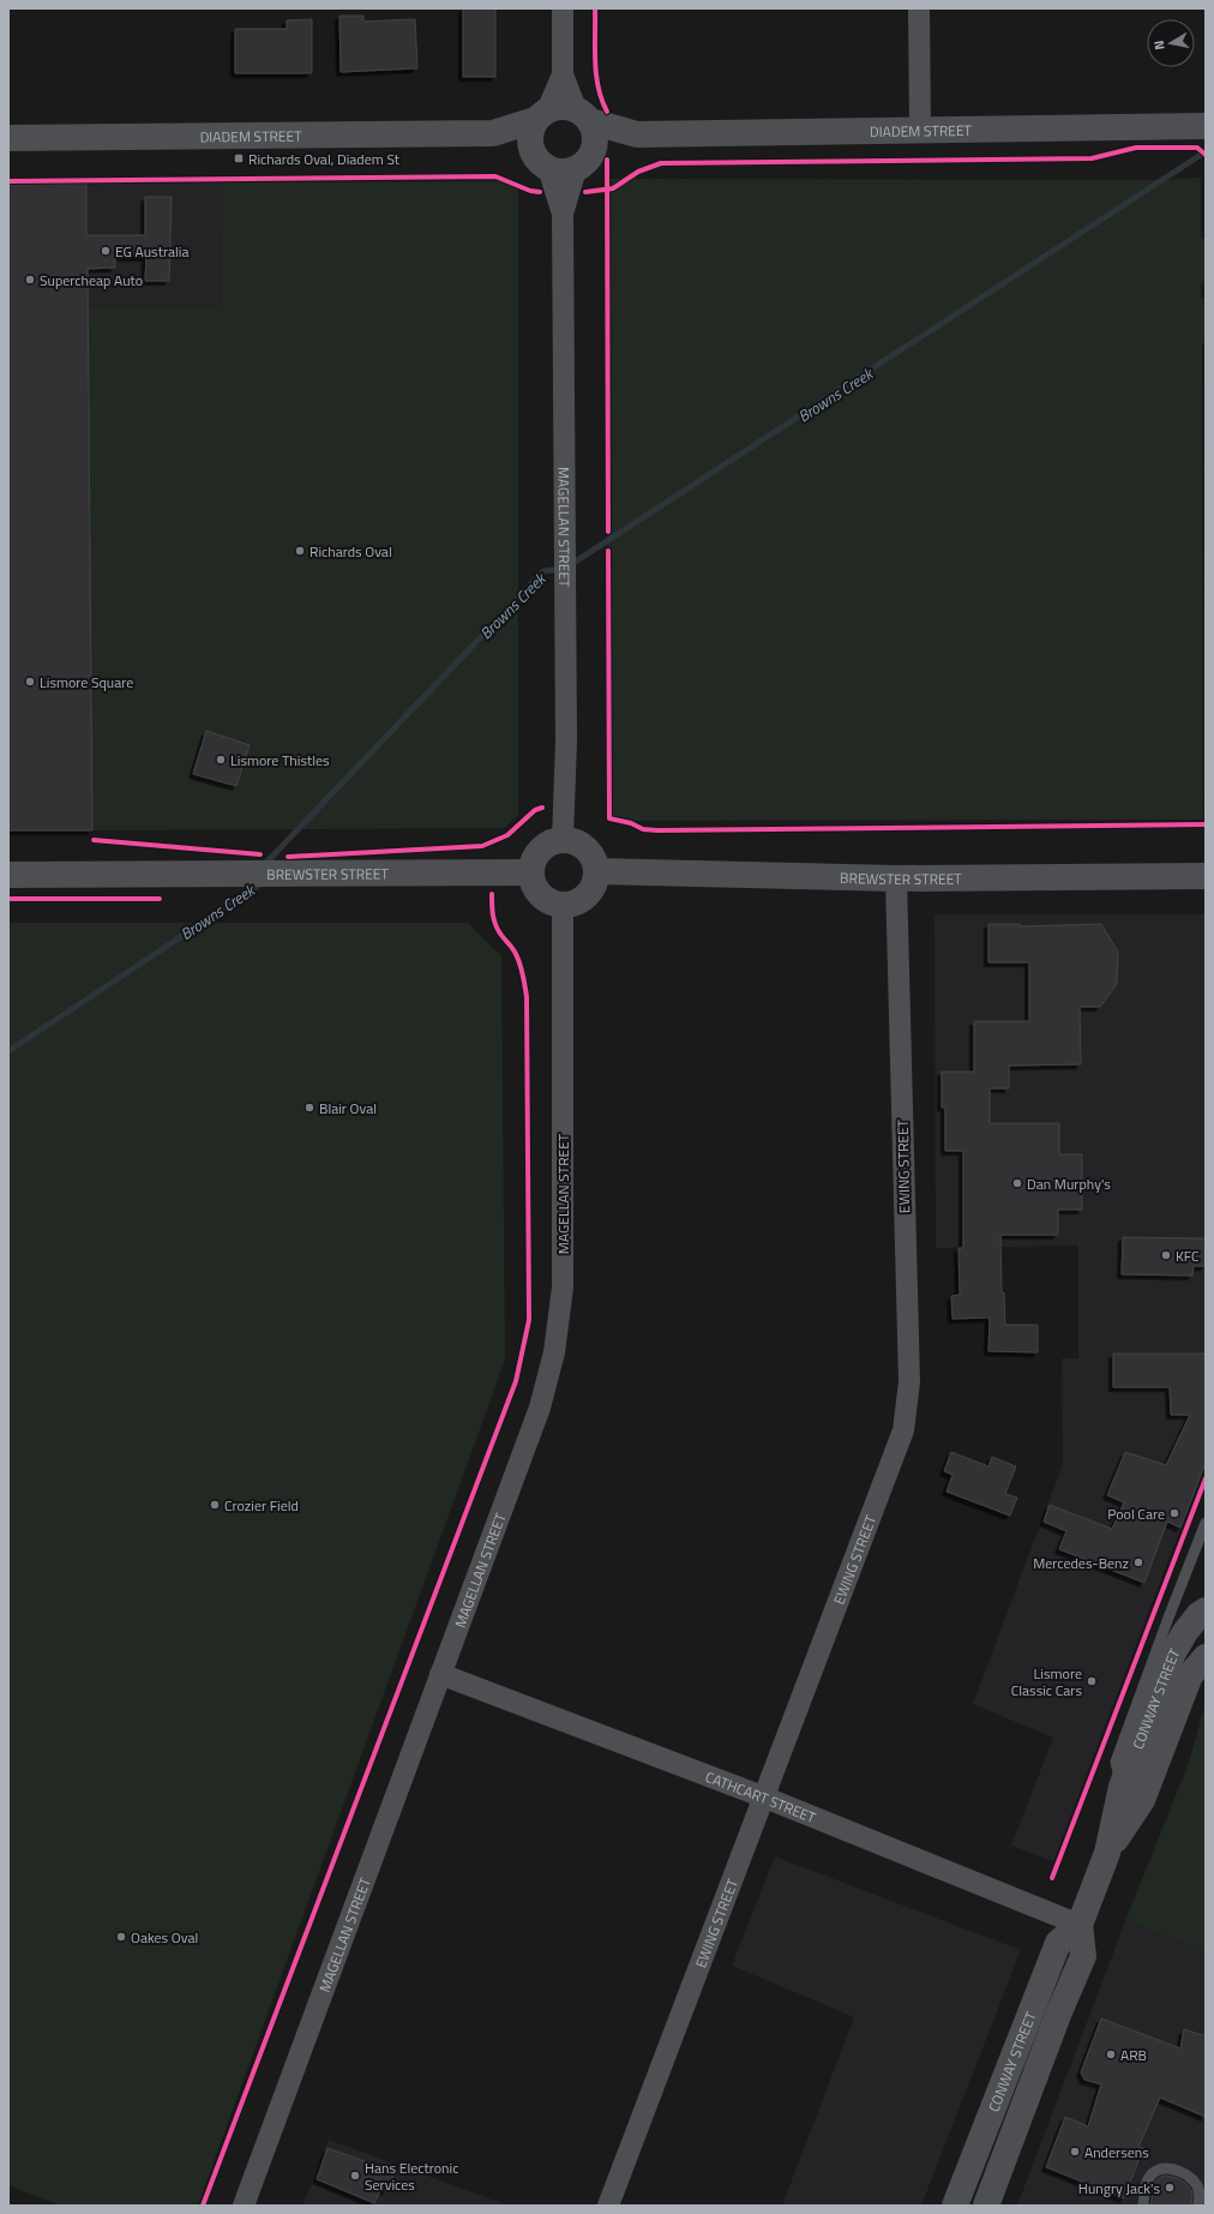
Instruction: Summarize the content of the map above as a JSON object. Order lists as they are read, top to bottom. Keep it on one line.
{"streets":{"street":["DIADEM STREET","MAGELLAN STREET","BREWSTER STREET","EWING STREET","CONWAY STREET","CATHCART STREET"]},"crossings":[["DIADEM STREET","MAGELLAN STREET"],["MAGELLAN STREET","BREWSTER STREET"],["MAGELLAN STREET","CATHCART STREET"],["BREWSTER STREET","EWING STREET"],["EWING STREET","CATHCART STREET"],["CONWAY STREET","CATHCART STREET"]],"water":["Browns Creek"],"places":{"transit":["Richards Oval, Diadem St"],"other":["EG Australia","Supercheap Auto","Richards Oval","Lismore Square","Lismore Thistles","Blair Oval","Dan Murphy's","KFC","Crozier Field","Pool Care","Mercedes-Benz","Lismore Classic Cars","Oakes Oval","ARB","Andersens","Hans Electronic Services","Hungry Jack's"]},"north":"left"}
